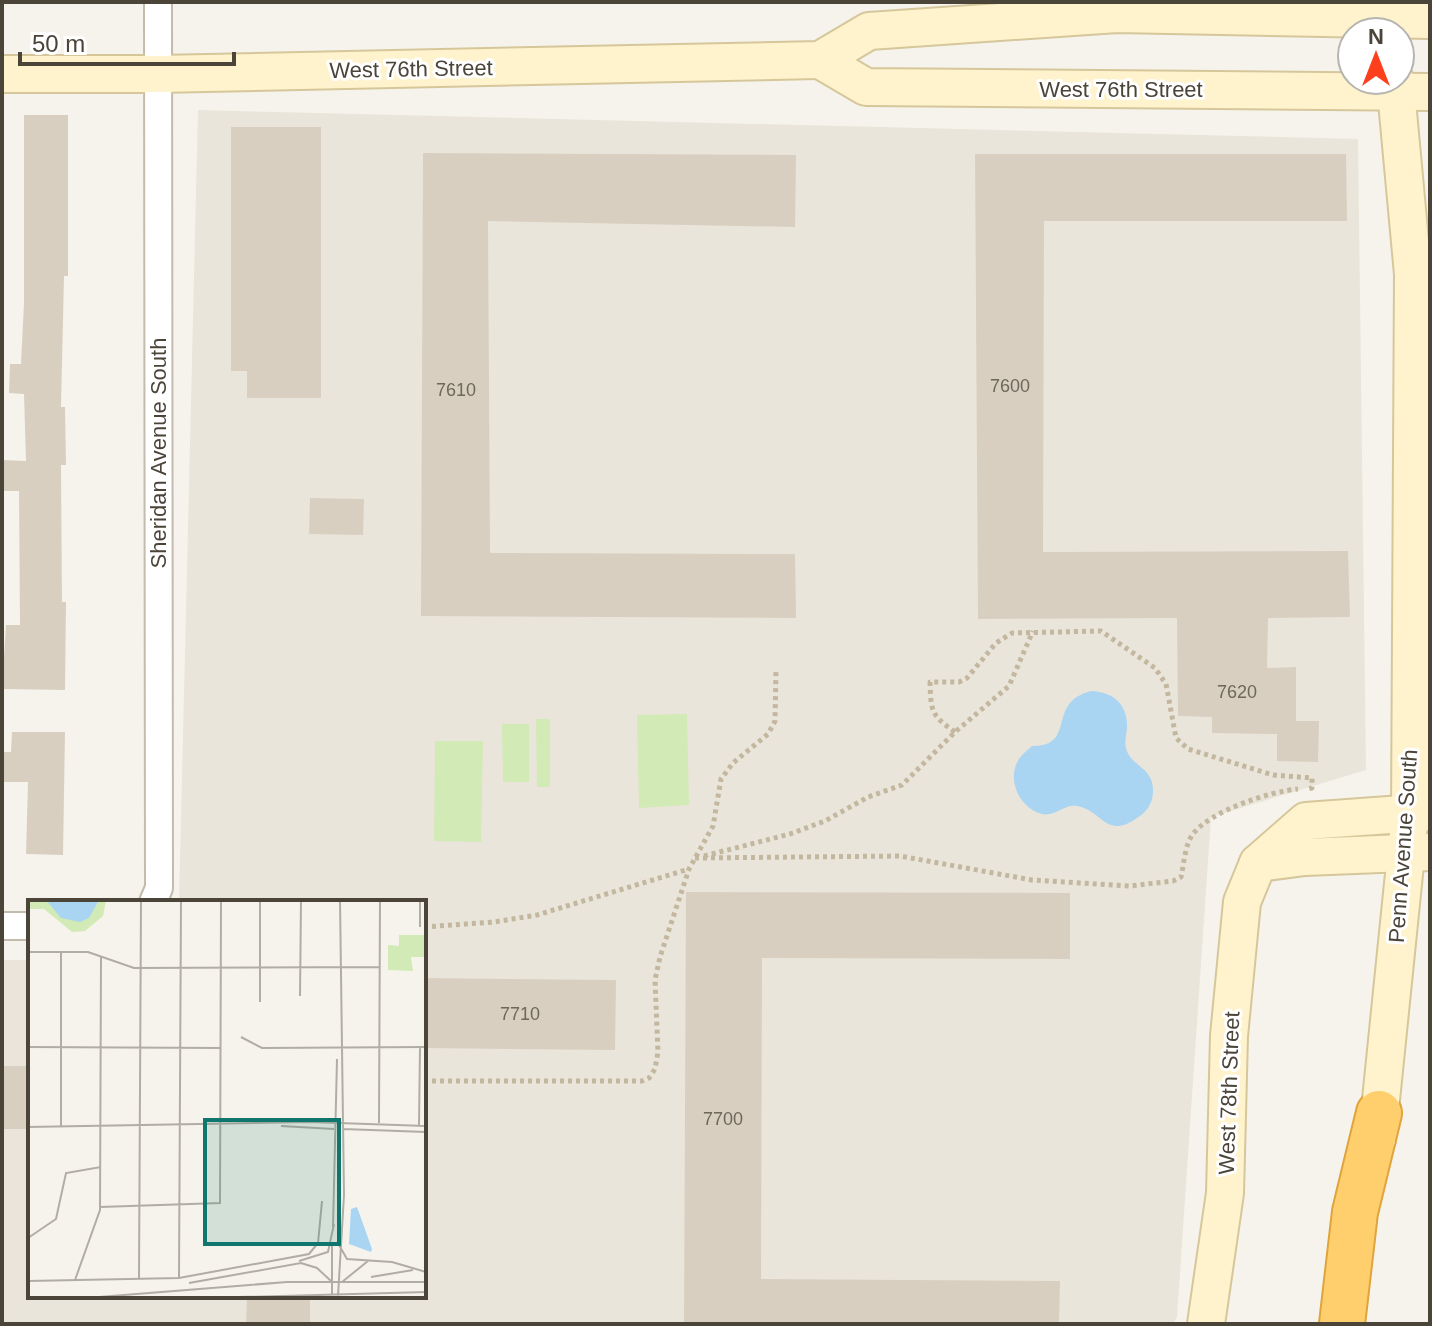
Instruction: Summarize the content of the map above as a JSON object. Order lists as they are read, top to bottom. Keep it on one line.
{"streets":{"street":["West 76th Street","Sheridan Avenue South","Penn Avenue South","West 78th Street"]},"crossings":[["West 76th Street","Sheridan Avenue South"],["Penn Avenue South","West 78th Street"]],"house_numbers":["7600","7610","7620","7710","7700"],"scale_bar":"50 m","north":"top"}
